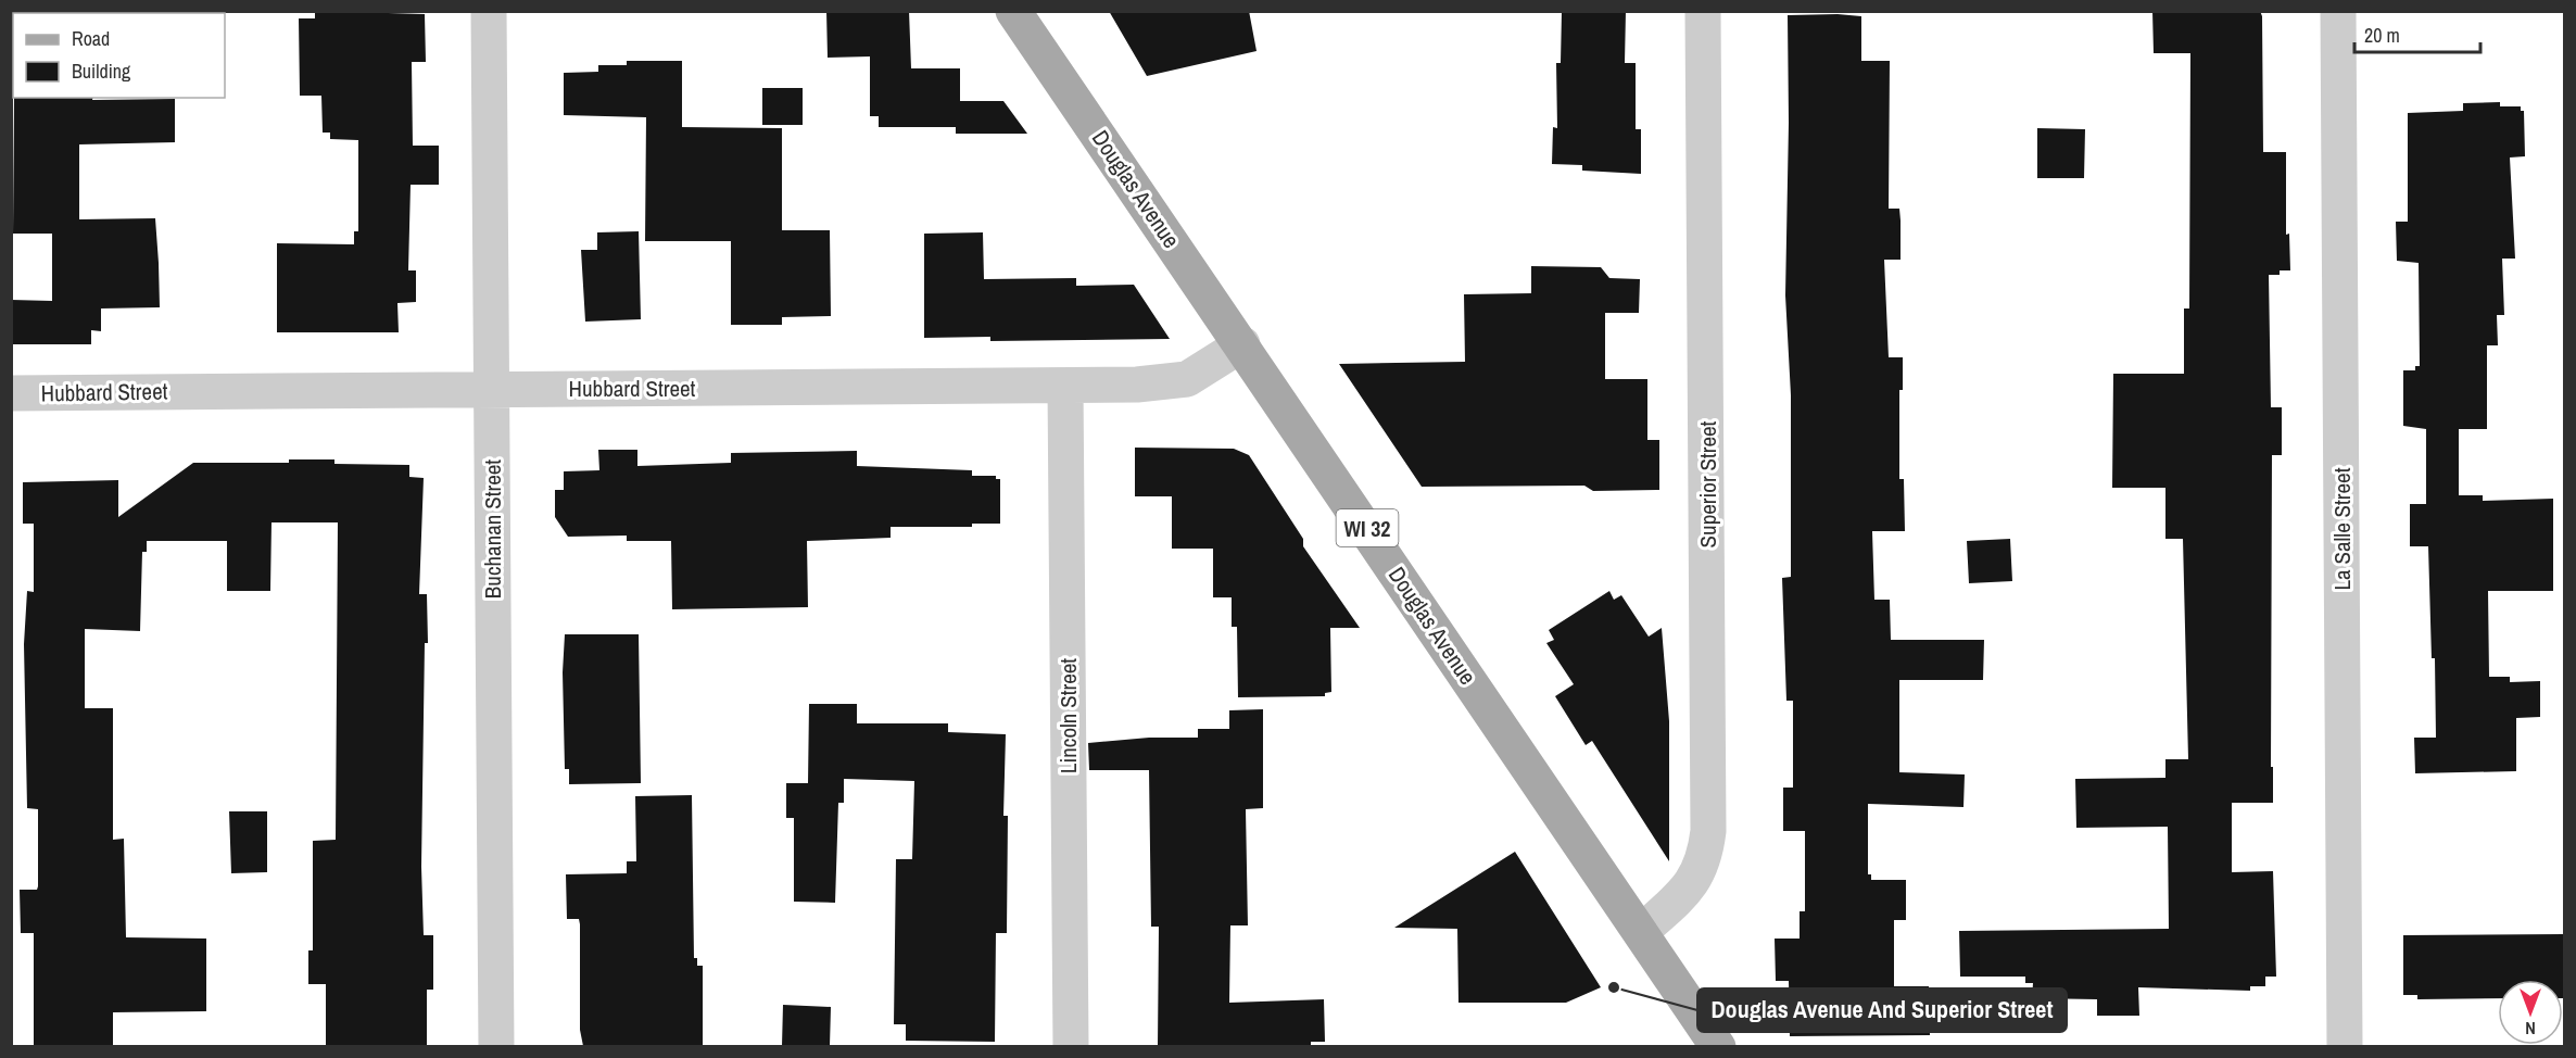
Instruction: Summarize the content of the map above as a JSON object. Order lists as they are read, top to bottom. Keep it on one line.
{"streets":{"main road":["Douglas Avenue","WI 32"],"street":["Hubbard Street","Superior Street","Buchanan Street","La Salle Street","Lincoln Street"]},"crossings":[["Douglas Avenue","Hubbard Street"],["Douglas Avenue","Superior Street"],["Hubbard Street","Buchanan Street"],["Hubbard Street","Lincoln Street"]],"places":["Douglas Avenue And Superior Street"],"legend":["Road","Building"],"scale_bar":"20 m","north":"bottom"}
